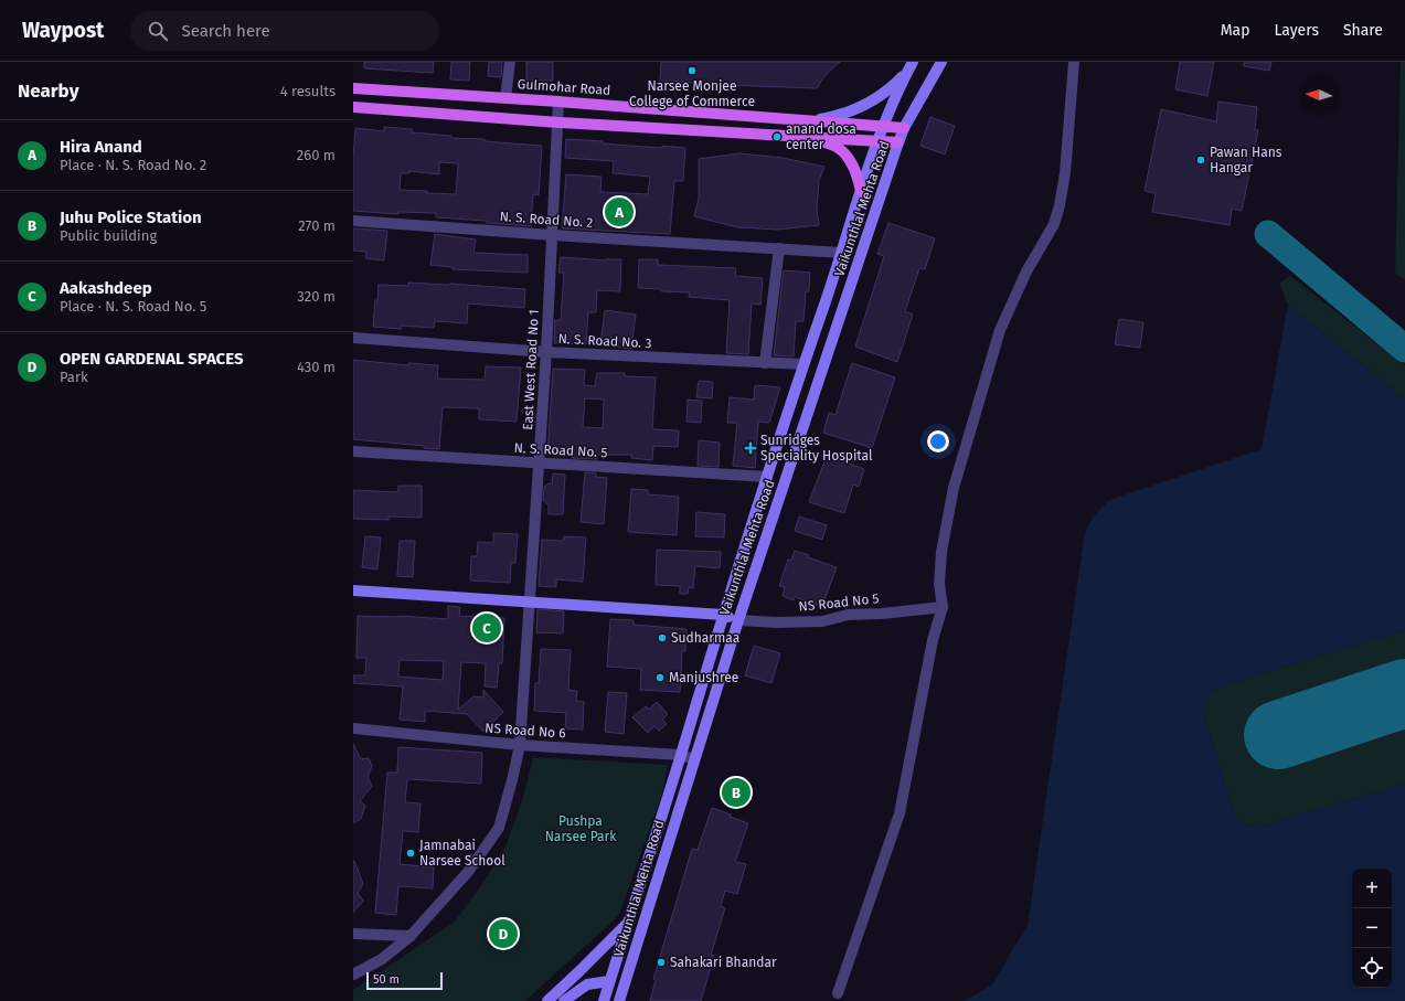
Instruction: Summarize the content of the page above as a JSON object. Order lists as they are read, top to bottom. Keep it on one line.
{"streets":{"main road":["Gulmohar Road","Vaikunthlal Mehta Road"],"street":["N. S. Road No. 2","N. S. Road No. 3","East West Road No 1","N. S. Road No. 5","NS Road No 5","NS Road No 6"]},"crossings":[["Gulmohar Road","Vaikunthlal Mehta Road"],["Gulmohar Road","East West Road No 1"],["Vaikunthlal Mehta Road","N. S. Road No. 2"],["Vaikunthlal Mehta Road","N. S. Road No. 3"],["Vaikunthlal Mehta Road","N. S. Road No. 5"],["Vaikunthlal Mehta Road","NS Road No 5"],["Vaikunthlal Mehta Road","NS Road No 6"],["N. S. Road No. 2","East West Road No 1"],["N. S. Road No. 3","East West Road No 1"],["East West Road No 1","N. S. Road No. 5"],["East West Road No 1","NS Road No 6"]],"parks":["Pushpa Narsee Park"],"places":{"other":["Narsee Monjee College of Commerce","anand dosa center","Pawan Hans Hangar","Sudharmaa","Manjushree","Jamnabai Narsee School","Sahakari Bhandar"],"health":["Sunridges Speciality Hospital"]},"scale_bar":"50 m","north":"left","page":{"header":"Waypost","search":"Search here","nav":["Map","Layers","Share"],"heading":["Nearby","4 results"],"list":[{"mark":"A","name":"Hira Anand","note":"Place · N. S. Road No. 2","value":"260 m"},{"mark":"B","name":"Juhu Police Station","note":"Public building","value":"270 m"},{"mark":"C","name":"Aakashdeep","note":"Place · N. S. Road No. 5","value":"320 m"},{"mark":"D","name":"OPEN GARDENAL SPACES","note":"Park","value":"430 m"}],"pins":["A","C","B","D"],"map_buttons":["+","−"],"scale":"50 m"}}
